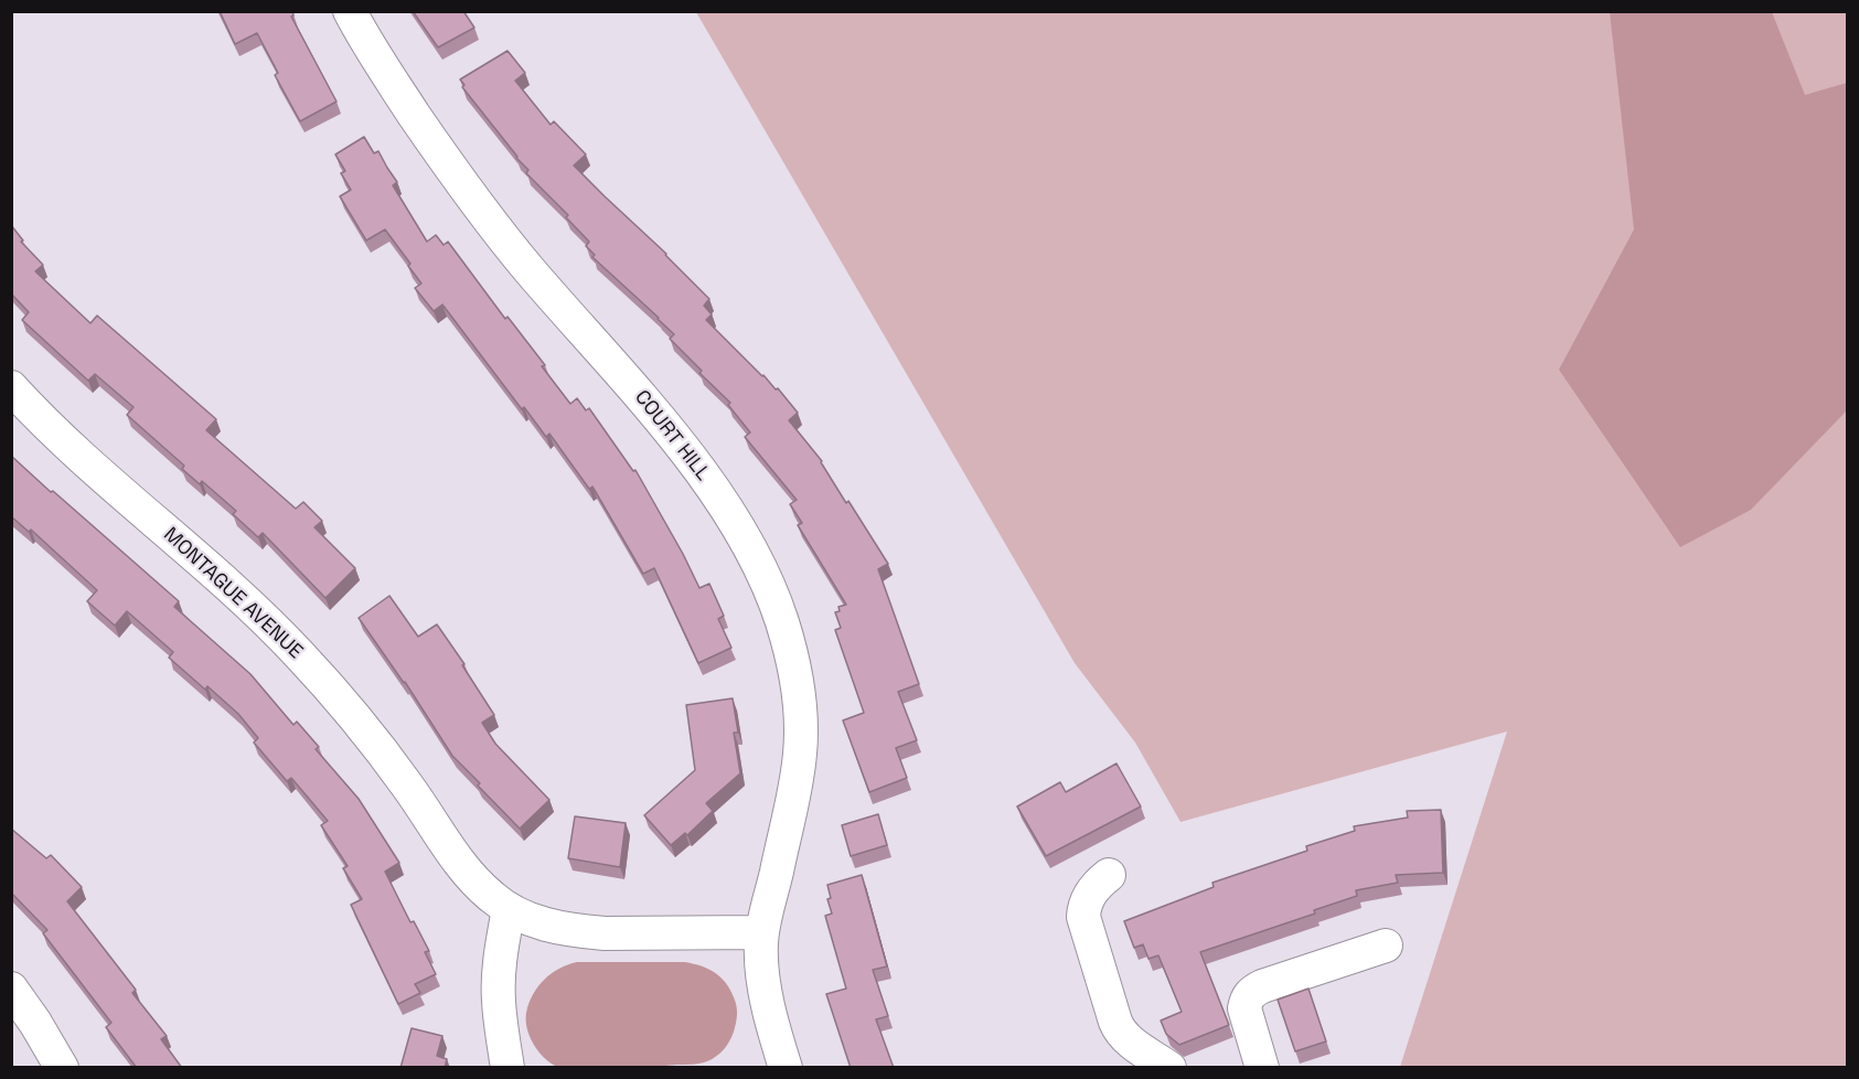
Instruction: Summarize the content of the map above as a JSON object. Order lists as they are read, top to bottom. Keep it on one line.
{"streets":{"street":["COURT HILL","MONTAGUE AVENUE"]},"crossings":[["COURT HILL","MONTAGUE AVENUE"]]}
